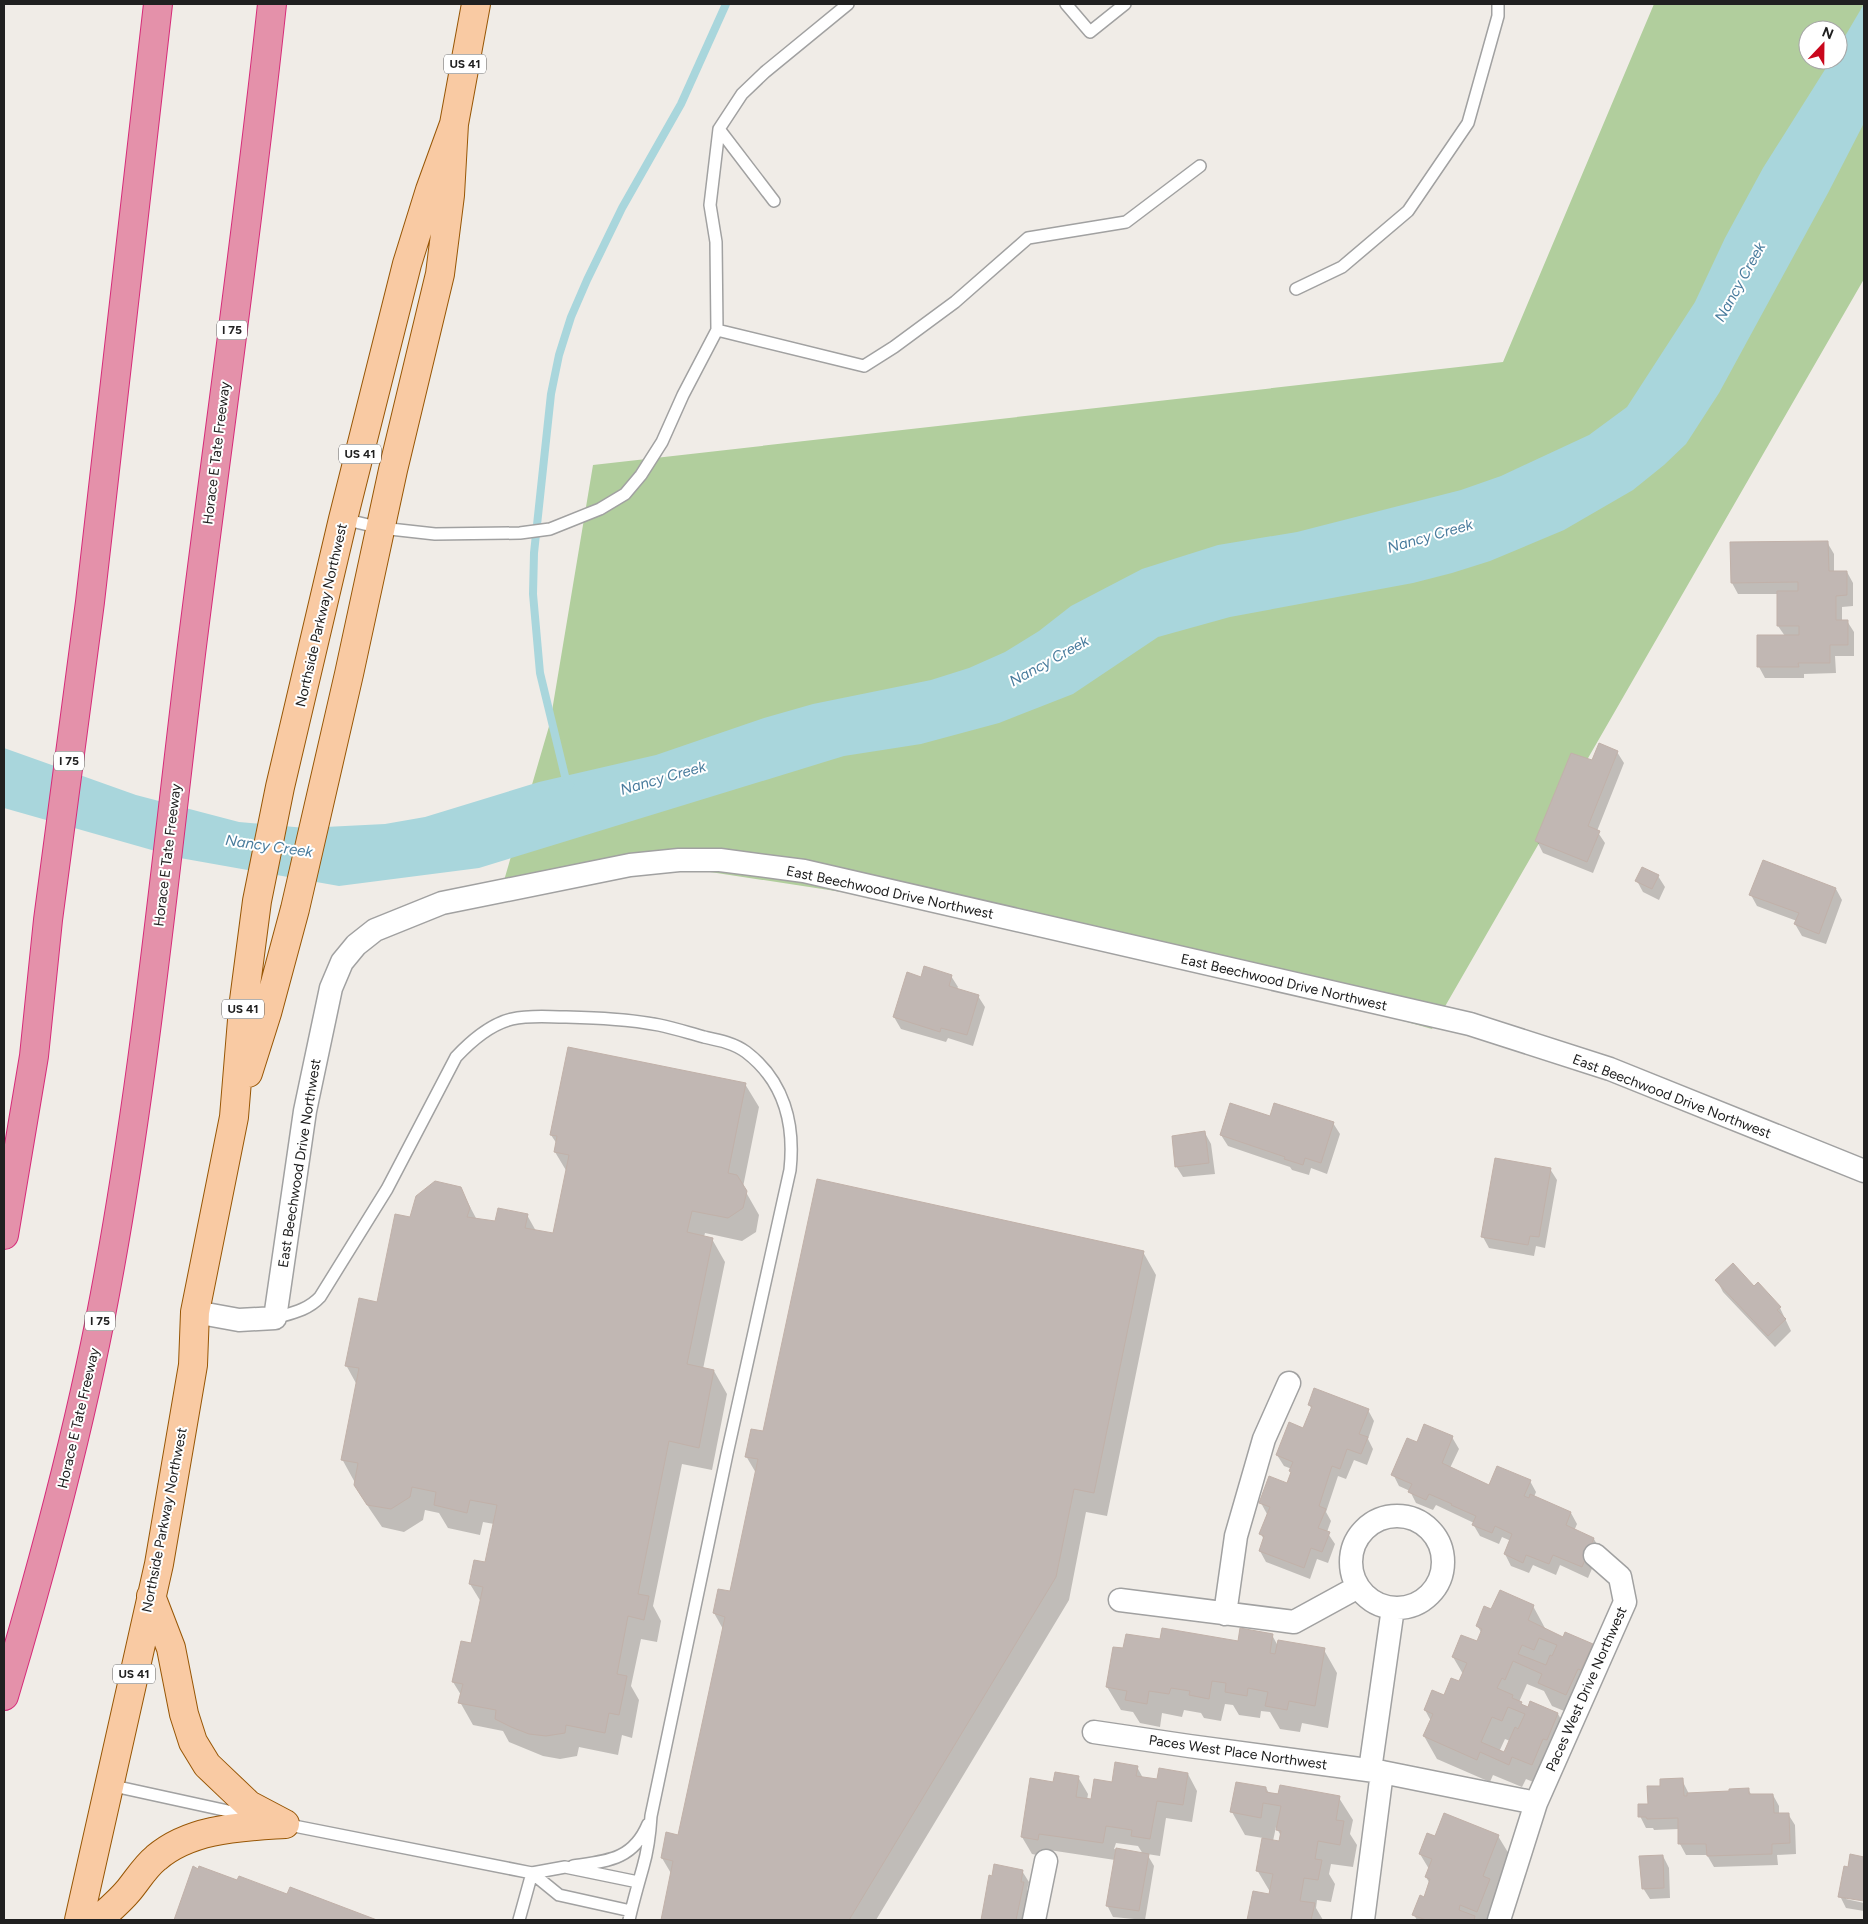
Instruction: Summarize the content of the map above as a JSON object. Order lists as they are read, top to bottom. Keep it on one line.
{"streets":{"highway":["I 75","Horace E Tate Freeway"],"main road":["US 41","Northside Parkway Northwest"],"street":["East Beechwood Drive Northwest","Paces West Drive Northwest","Paces West Place Northwest"]},"water":["Nancy Creek"],"north":"top"}
